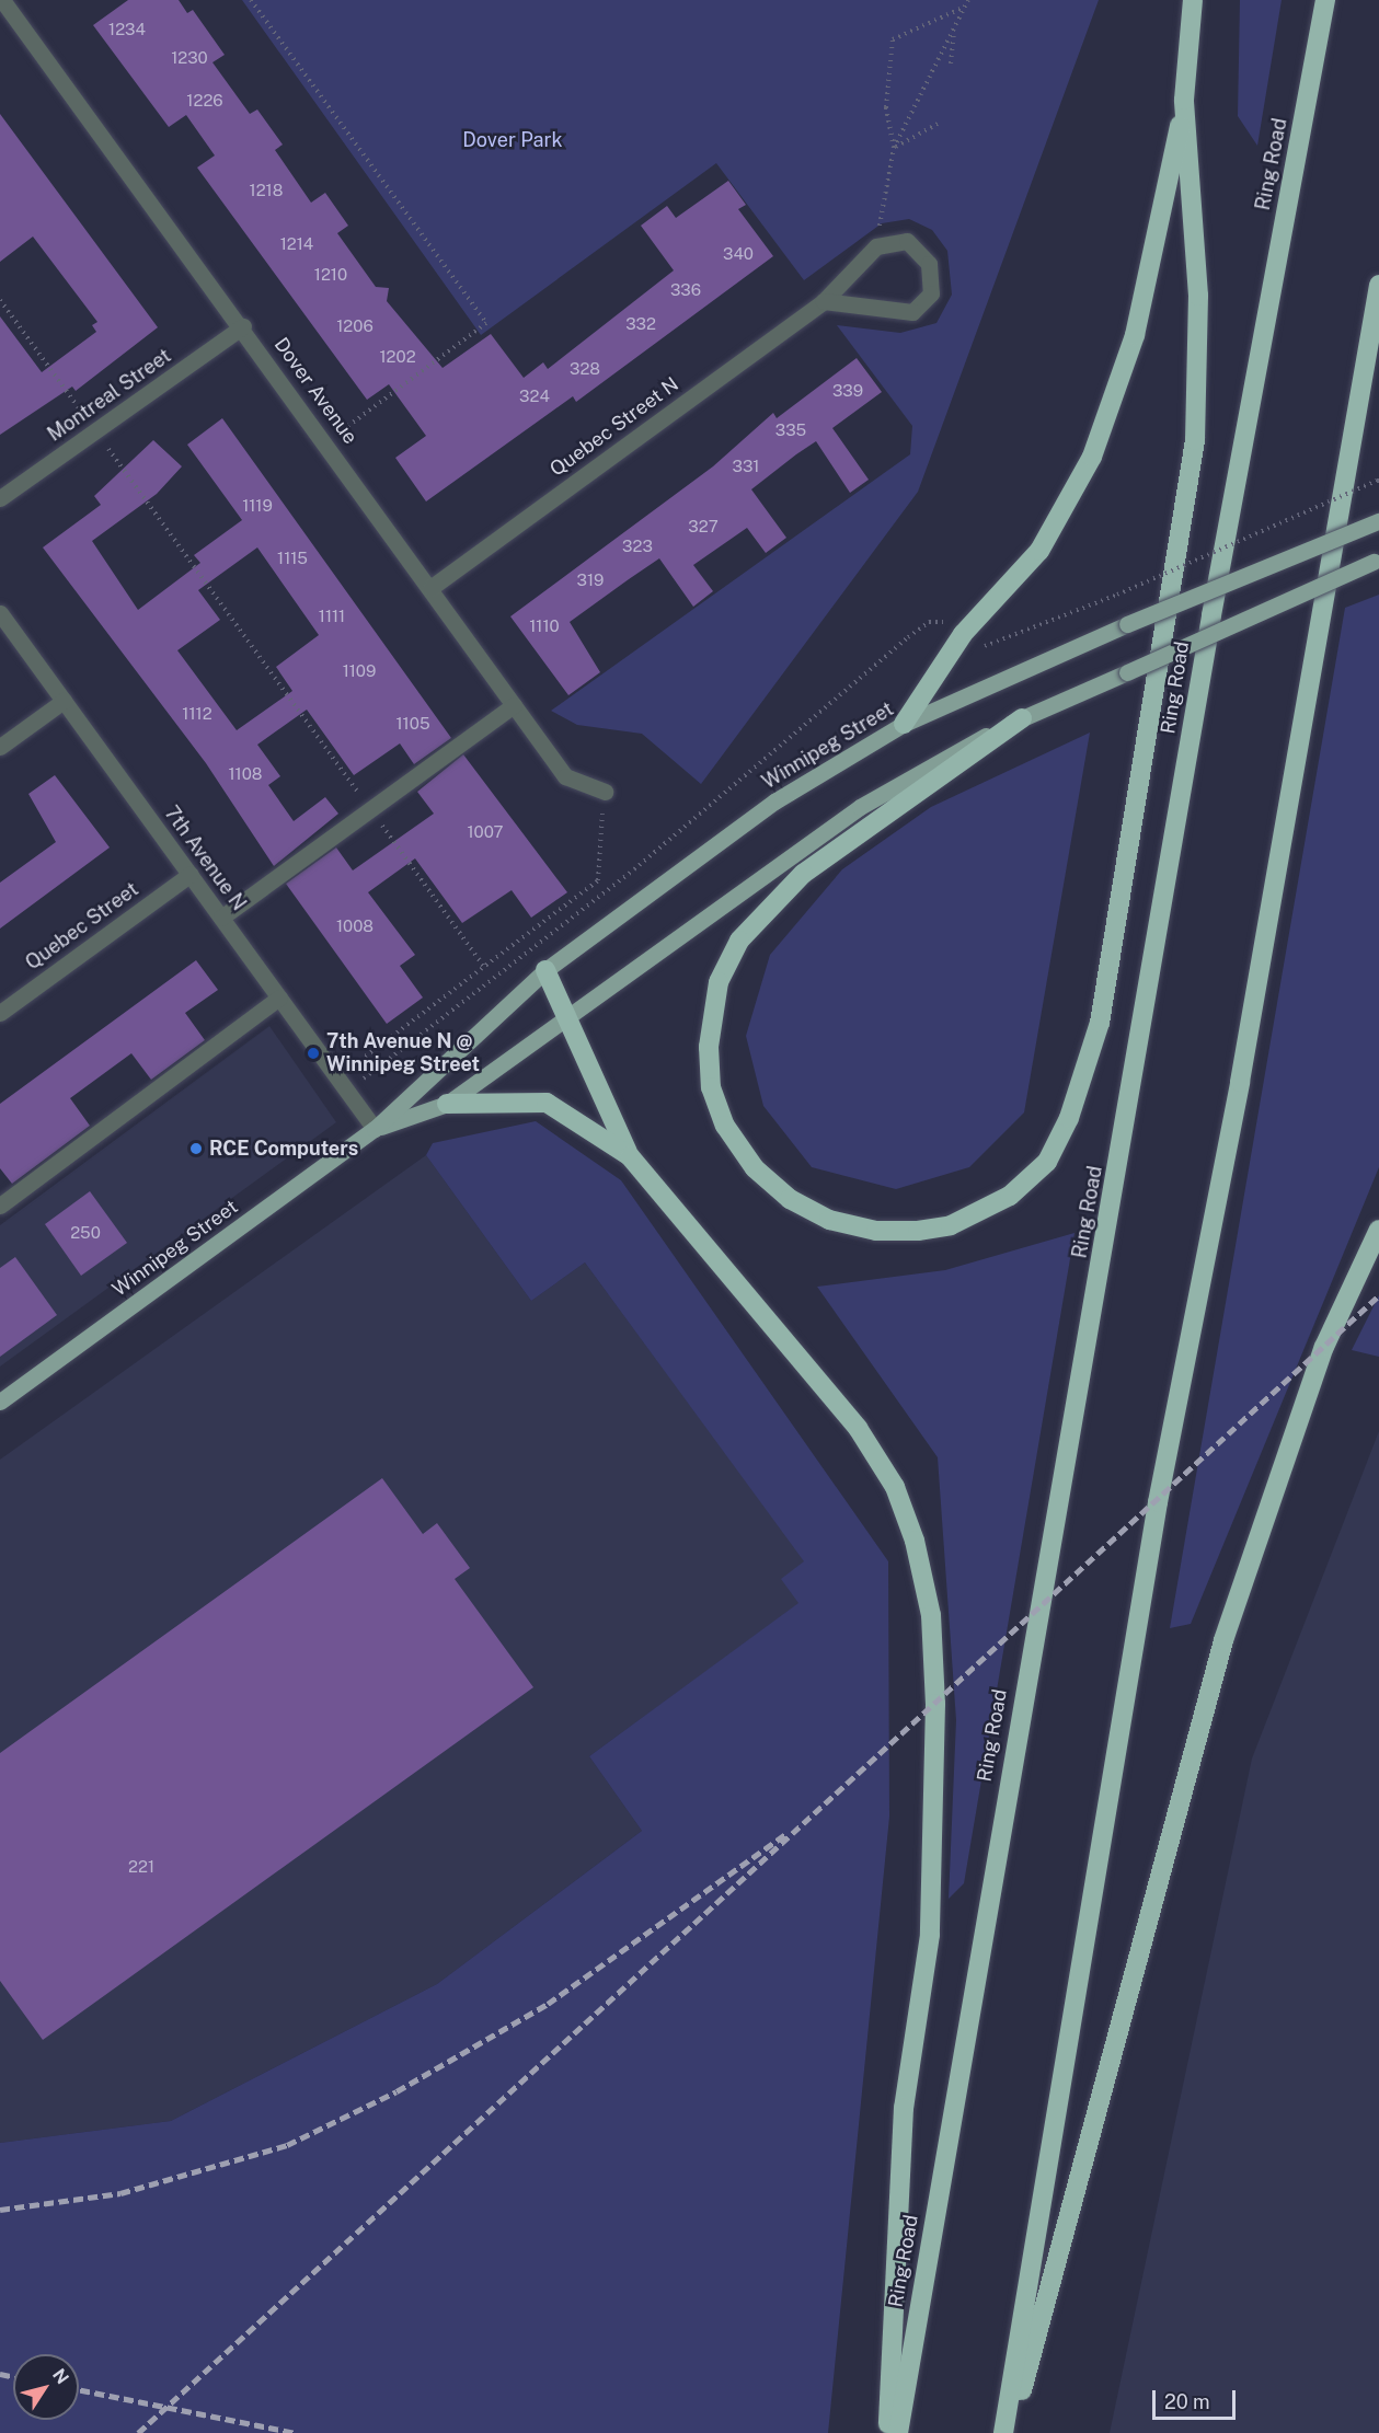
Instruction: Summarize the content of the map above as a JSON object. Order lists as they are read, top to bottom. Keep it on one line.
{"streets":{"highway":["Ring Road"],"main road":["Winnipeg Street"],"street":["Dover Avenue","Montreal Street","Quebec Street N","7th Avenue N","Quebec Street"]},"crossings":[["Dover Avenue","Montreal Street"],["Dover Avenue","Quebec Street N"],["Winnipeg Street","7th Avenue N"],["7th Avenue N","Quebec Street"]],"parks":["Dover Park"],"places":["7th Avenue N @ Winnipeg Street","RCE Computers"],"house_numbers":["1234","1230","1226","1218","1214","340","1210","336","332","1206","1202","328","339","324","335","331","1119","327","323","1115","319","1111","1110","1109","1112","1105","1108","1007","1008","250","221"],"scale_bar":"20 m","north":"top right"}
